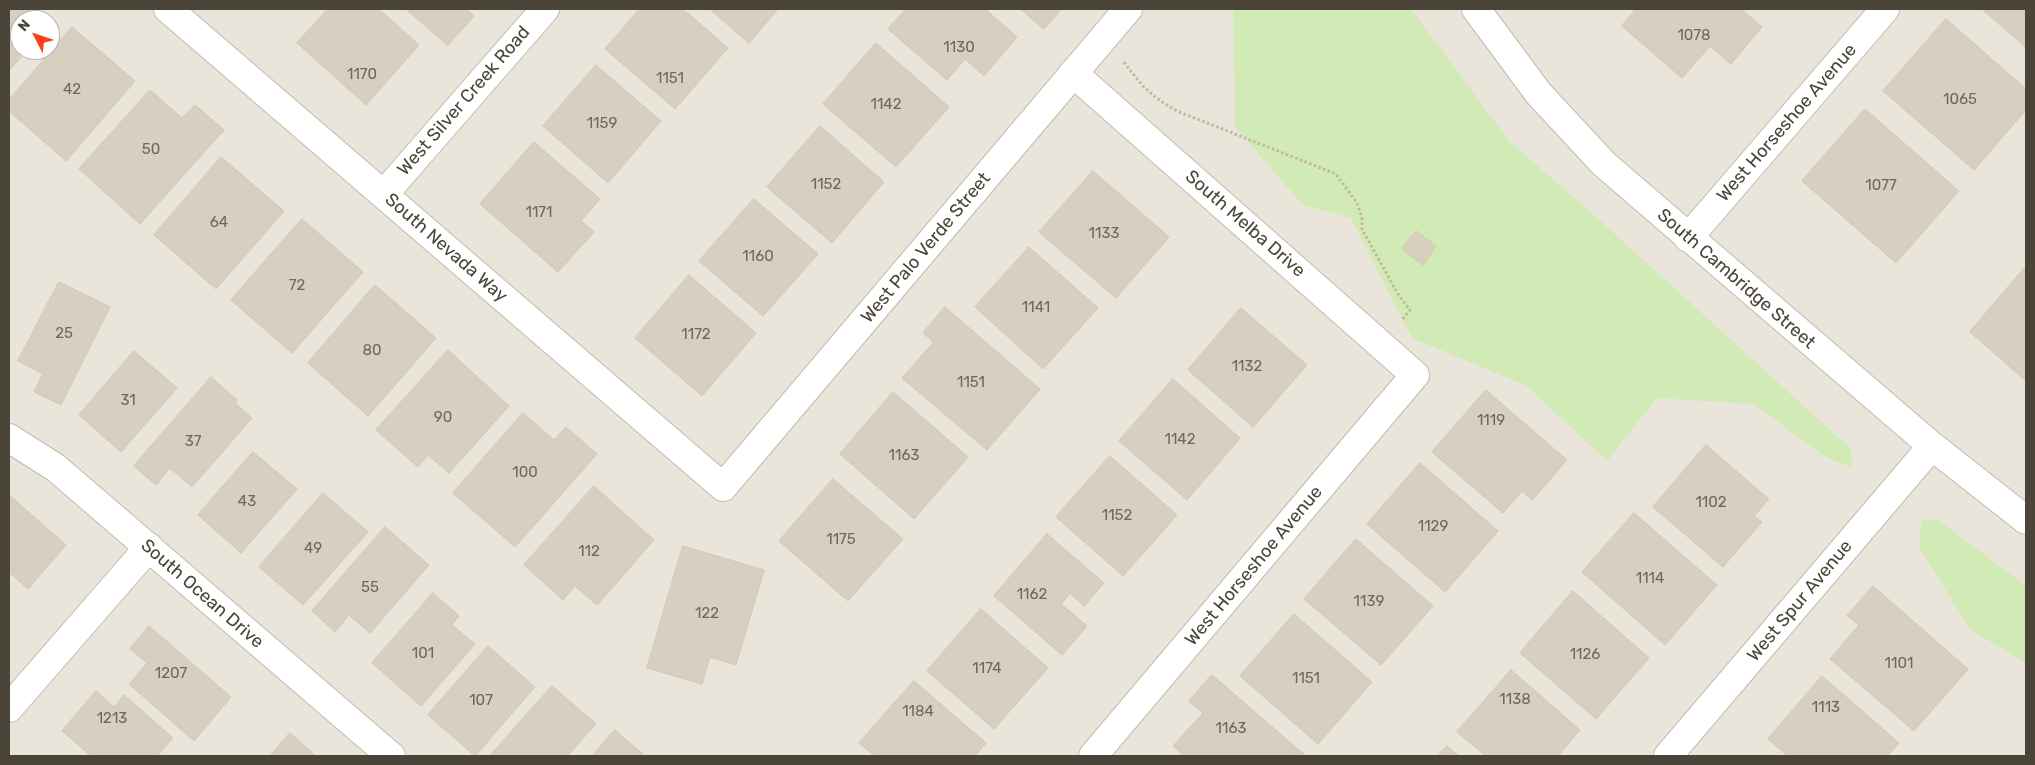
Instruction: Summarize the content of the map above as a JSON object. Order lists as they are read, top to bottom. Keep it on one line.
{"streets":{"street":["West Silver Creek Road","West Horseshoe Avenue","South Melba Drive","South Nevada Way","West Palo Verde Street","South Cambridge Street","South Ocean Drive","West Spur Avenue"]},"crossings":[["West Silver Creek Road","South Nevada Way"],["West Horseshoe Avenue","South Melba Drive"],["West Horseshoe Avenue","South Cambridge Street"],["South Melba Drive","West Palo Verde Street"],["South Nevada Way","West Palo Verde Street"],["South Cambridge Street","West Spur Avenue"]],"house_numbers":["1078","1130","1170","1151","42","1065","1142","1159","50","1152","1077","1171","64","1133","1160","72","1141","25","1172","80","1132","1151","31","90","1119","1142","37","1163","100","43","1102","1152","1129","1175","49","112","1114","55","1162","1139","122","101","1126","1101","1174","1207","1151","1138","107","1113","1184","1213","1163"],"north":"top left"}
